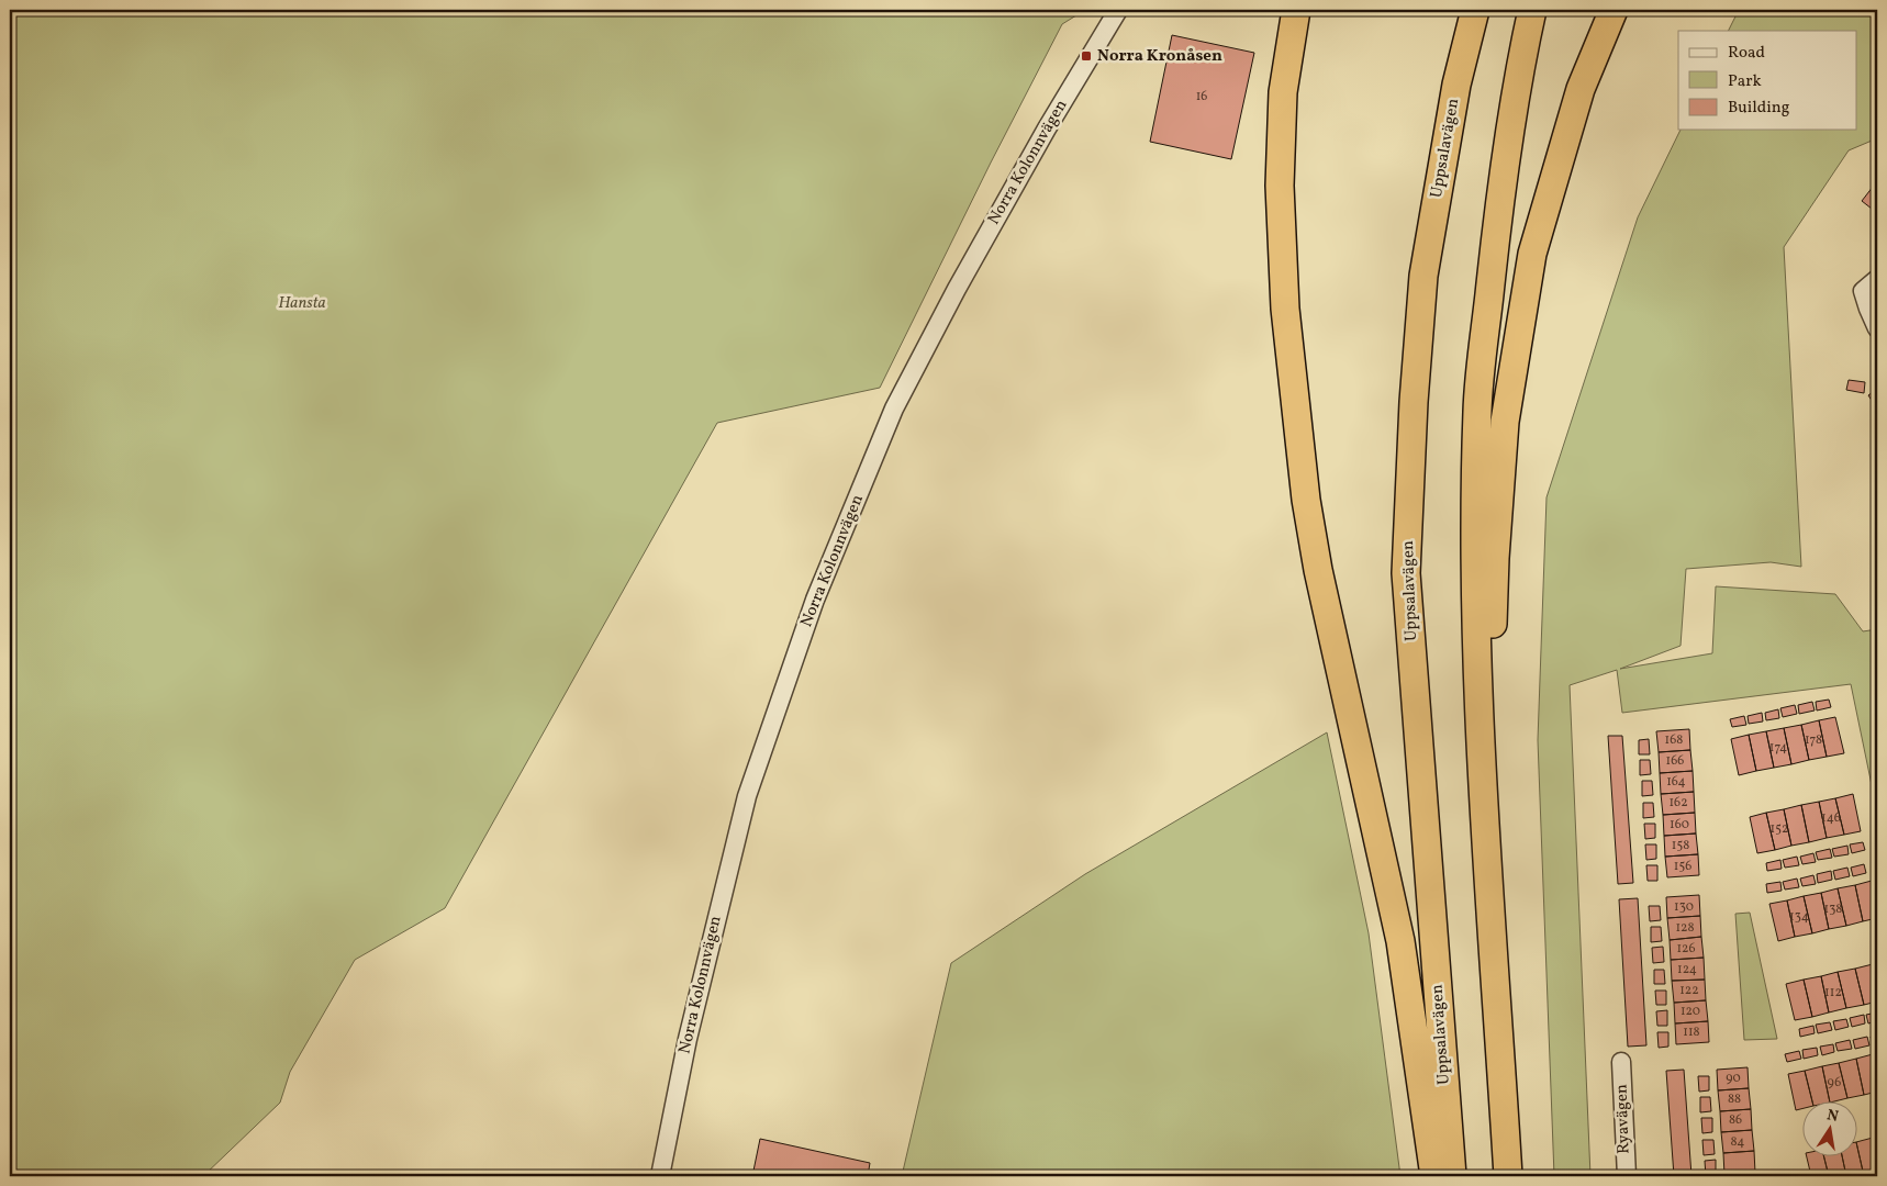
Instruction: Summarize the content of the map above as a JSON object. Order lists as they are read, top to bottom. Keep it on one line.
{"streets":{"highway":["Uppsalavägen"],"street":["Norra Kolonnvägen","Ryavägen"]},"parks":["Hansta"],"places":{"transit":["Norra Kronåsen"]},"house_numbers":["16","168","178","174","166","164","162","146","160","152","158","156","130","138","134","128","126","124","122","112","120","118","90","96","88","86","84"],"legend":["Road","Park","Building"],"north":"top"}
